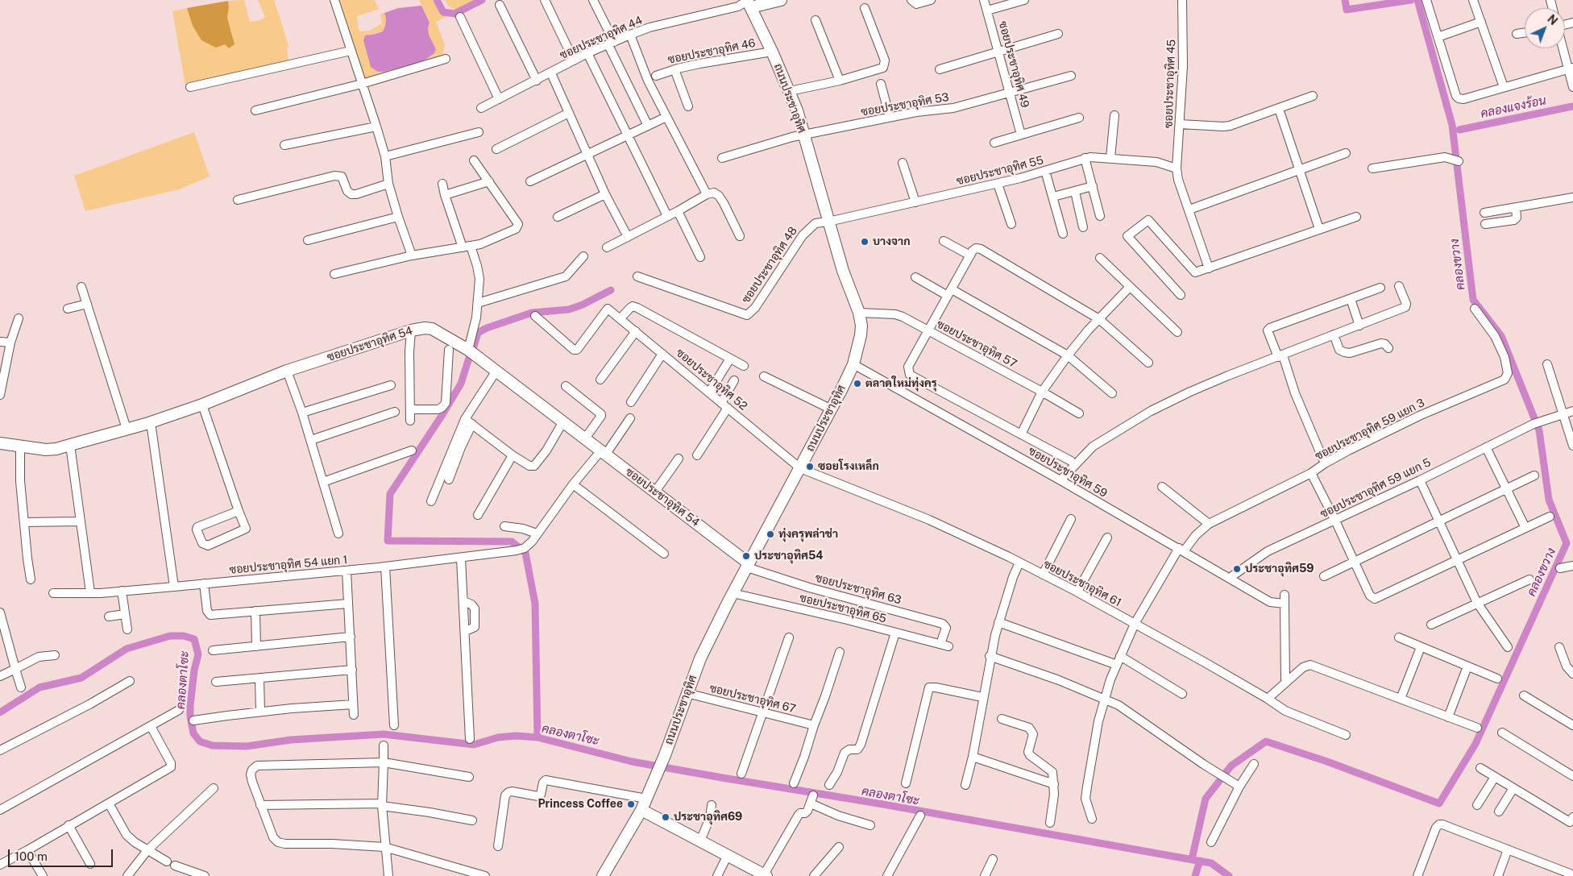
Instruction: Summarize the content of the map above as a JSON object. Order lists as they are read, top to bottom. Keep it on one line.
{"streets":{"street":["ซอยประชาอุทิศ 44","ซอยประชาอุทิศ 46","ซอยประชาอุทิศ 49","ซอยประชาอุทิศ 45","ถนนประชาอุทิศ","ซอยประชาอุทิศ 53","ซอยประชาอุทิศ 55","ซอยประชาอุทิศ 48","ซอยประชาอุทิศ 54","ซอยประชาอุทิศ 57","ซอยประชาอุทิศ 52","ซอยประชาอุทิศ 59 แยก 3","ซอยประชาอุทิศ 59","ซอยประชาอุทิศ 59 แยก 5","ซอยประชาอุทิศ 54 แยก 1","ซอยประชาอุทิศ 61","ซอยประชาอุทิศ 63","ซอยประชาอุทิศ 65","ซอยประชาอุทิศ 67"]},"crossings":[["ซอยประชาอุทิศ 44","ถนนประชาอุทิศ"],["ซอยประชาอุทิศ 46","ถนนประชาอุทิศ"],["ซอยประชาอุทิศ 49","ซอยประชาอุทิศ 53"],["ซอยประชาอุทิศ 45","ซอยประชาอุทิศ 55"],["ถนนประชาอุทิศ","ซอยประชาอุทิศ 53"],["ถนนประชาอุทิศ","ซอยประชาอุทิศ 55"],["ถนนประชาอุทิศ","ซอยประชาอุทิศ 48"],["ถนนประชาอุทิศ","ซอยประชาอุทิศ 54"],["ถนนประชาอุทิศ","ซอยประชาอุทิศ 57"],["ถนนประชาอุทิศ","ซอยประชาอุทิศ 52"],["ถนนประชาอุทิศ","ซอยประชาอุทิศ 59"],["ถนนประชาอุทิศ","ซอยประชาอุทิศ 61"],["ถนนประชาอุทิศ","ซอยประชาอุทิศ 63"],["ถนนประชาอุทิศ","ซอยประชาอุทิศ 65"],["ถนนประชาอุทิศ","ซอยประชาอุทิศ 67"],["ซอยประชาอุทิศ 55","ซอยประชาอุทิศ 48"],["ซอยประชาอุทิศ 54","ซอยประชาอุทิศ 63"],["ซอยประชาอุทิศ 52","ซอยประชาอุทิศ 61"],["ซอยประชาอุทิศ 59 แยก 3","ซอยประชาอุทิศ 59"],["ซอยประชาอุทิศ 59 แยก 3","ซอยประชาอุทิศ 61"],["ซอยประชาอุทิศ 59","ซอยประชาอุทิศ 59 แยก 5"],["ซอยประชาอุทิศ 63","ซอยประชาอุทิศ 65"]],"water":["คลองแจงร้อน","คลองขวาง","คลองตาโซะ"],"places":["บางจาก","ตลาดใหม่ทุ่งครุ","ซอยโรงเหล็ก","ทุ่งครุพล่าช่า","ประชาอุทิศ54","ประชาอุทิศ59","Princess Coffee","ประชาอุทิศ69"],"scale_bar":"100 m","north":"top right"}
